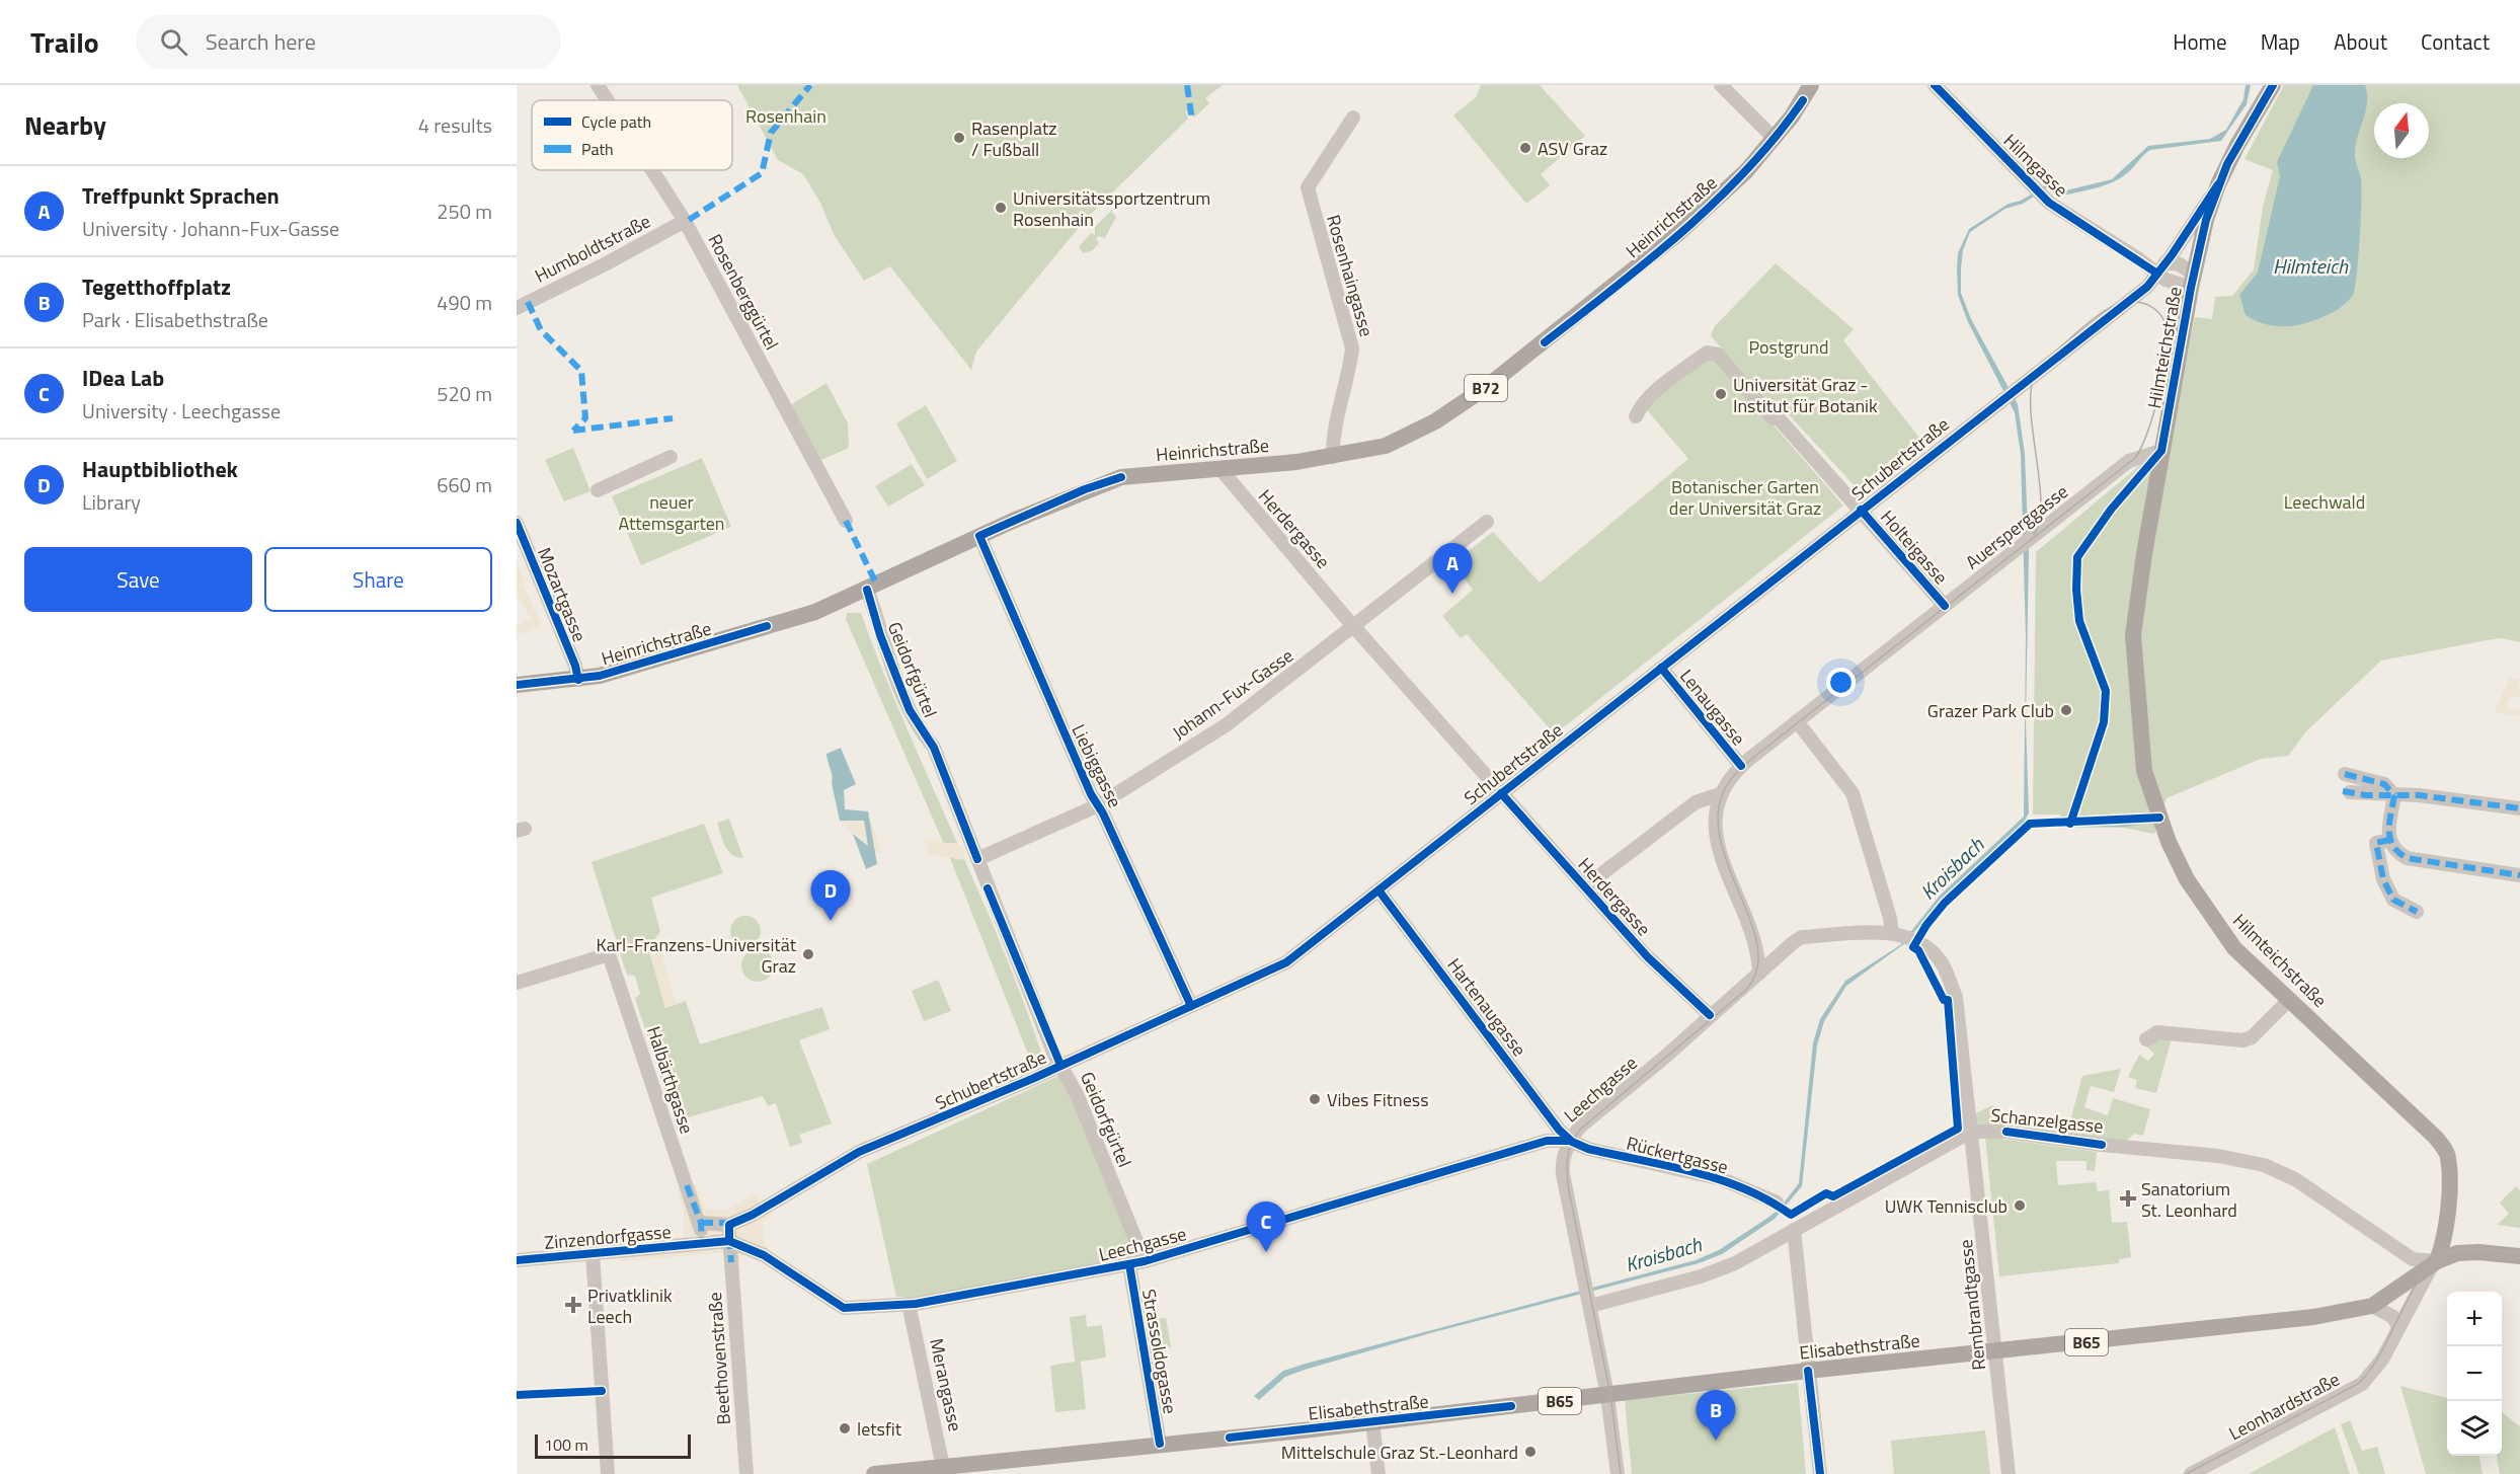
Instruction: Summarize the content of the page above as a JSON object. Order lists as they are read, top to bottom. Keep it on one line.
{"streets":{"main road":["Heinrichstraße","Hilmteichstraße","B72","B65","Elisabethstraße"],"street":["Hilmgasse","Humboldtstraße","Rosenhaingasse","Rosenberggürtel","Schubertstraße","Auersperggasse","Herdergasse","Holteigasse","Mozartgasse","Geidorfgürtel","Johann-Fux-Gasse","Lenaugasse","Liebiggasse","Hartenaugasse","Halbärthgasse","Leechgasse","Schanzelgasse","Rückertgasse","Zinzendorfgasse","Rembrandtgasse","Strassoldogasse","Beethovenstraße","Merangasse","Leonhardstraße"]},"crossings":[["Hilmgasse","Hilmteichstraße"],["Hilmgasse","Schubertstraße"],["Heinrichstraße","Rosenhaingasse"],["Heinrichstraße","Herdergasse"],["Heinrichstraße","Mozartgasse"],["Heinrichstraße","Geidorfgürtel"],["Heinrichstraße","Liebiggasse"],["Humboldtstraße","Rosenberggürtel"],["Hilmteichstraße","Schubertstraße"],["Hilmteichstraße","Auersperggasse"],["Hilmteichstraße","Schanzelgasse"],["Hilmteichstraße","B65"],["Hilmteichstraße","Elisabethstraße"],["Hilmteichstraße","Leonhardstraße"],["Schubertstraße","Herdergasse"],["Schubertstraße","Holteigasse"],["Schubertstraße","Geidorfgürtel"],["Schubertstraße","Lenaugasse"],["Schubertstraße","Liebiggasse"],["Schubertstraße","Hartenaugasse"],["Schubertstraße","Beethovenstraße"],["Auersperggasse","Holteigasse"],["Auersperggasse","Lenaugasse"],["Herdergasse","Johann-Fux-Gasse"],["Herdergasse","Leechgasse"],["Geidorfgürtel","Johann-Fux-Gasse"],["Geidorfgürtel","Leechgasse"],["Johann-Fux-Gasse","Liebiggasse"],["Hartenaugasse","Leechgasse"],["Hartenaugasse","Rückertgasse"],["Halbärthgasse","Zinzendorfgasse"],["Leechgasse","Rückertgasse"],["Leechgasse","Zinzendorfgasse"],["Leechgasse","Strassoldogasse"],["Leechgasse","Beethovenstraße"],["Leechgasse","Merangasse"],["Schanzelgasse","Rembrandtgasse"],["Schanzelgasse","B65"],["Schanzelgasse","Elisabethstraße"],["Schanzelgasse","Leonhardstraße"],["Zinzendorfgasse","Beethovenstraße"],["Rembrandtgasse","Elisabethstraße"],["B65","Elisabethstraße"],["B65","Leonhardstraße"],["Elisabethstraße","Strassoldogasse"],["Elisabethstraße","Merangasse"],["Elisabethstraße","Leonhardstraße"]],"water":["Hilmteich","Kroisbach"],"parks":["Rosenhain","Postgrund","Botanischer Garten der Universität Graz","neuer Attemsgarten","Leechwald"],"places":{"other":["Rasenplatz / Fußball","ASV Graz","Universitätssportzentrum Rosenhain","Universität Graz - Institut für Botanik","Grazer Park Club","Karl-Franzens-Universität Graz","Vibes Fitness","UWK Tennisclub","letsfit","Mittelschule Graz St.-Leonhard"],"health":["Sanatorium St. Leonhard","Privatklinik Leech"]},"legend":["Cycle path","Path"],"scale_bar":"100 m","north":"top","page":{"header":"Trailo","search":"Search here","nav":["Home","Map","About","Contact"],"heading":["Nearby","4 results"],"list":[{"mark":"A","name":"Treffpunkt Sprachen","note":"University · Johann-Fux-Gasse","value":"250 m"},{"mark":"B","name":"Tegetthoffplatz","note":"Park · Elisabethstraße","value":"490 m"},{"mark":"C","name":"IDea Lab","note":"University · Leechgasse","value":"520 m"},{"mark":"D","name":"Hauptbibliothek","note":"Library","value":"660 m"}],"buttons":["Save","Share"],"pins":["A","D","C","B"],"map_buttons":["+","−"],"scale":"100 m"}}
